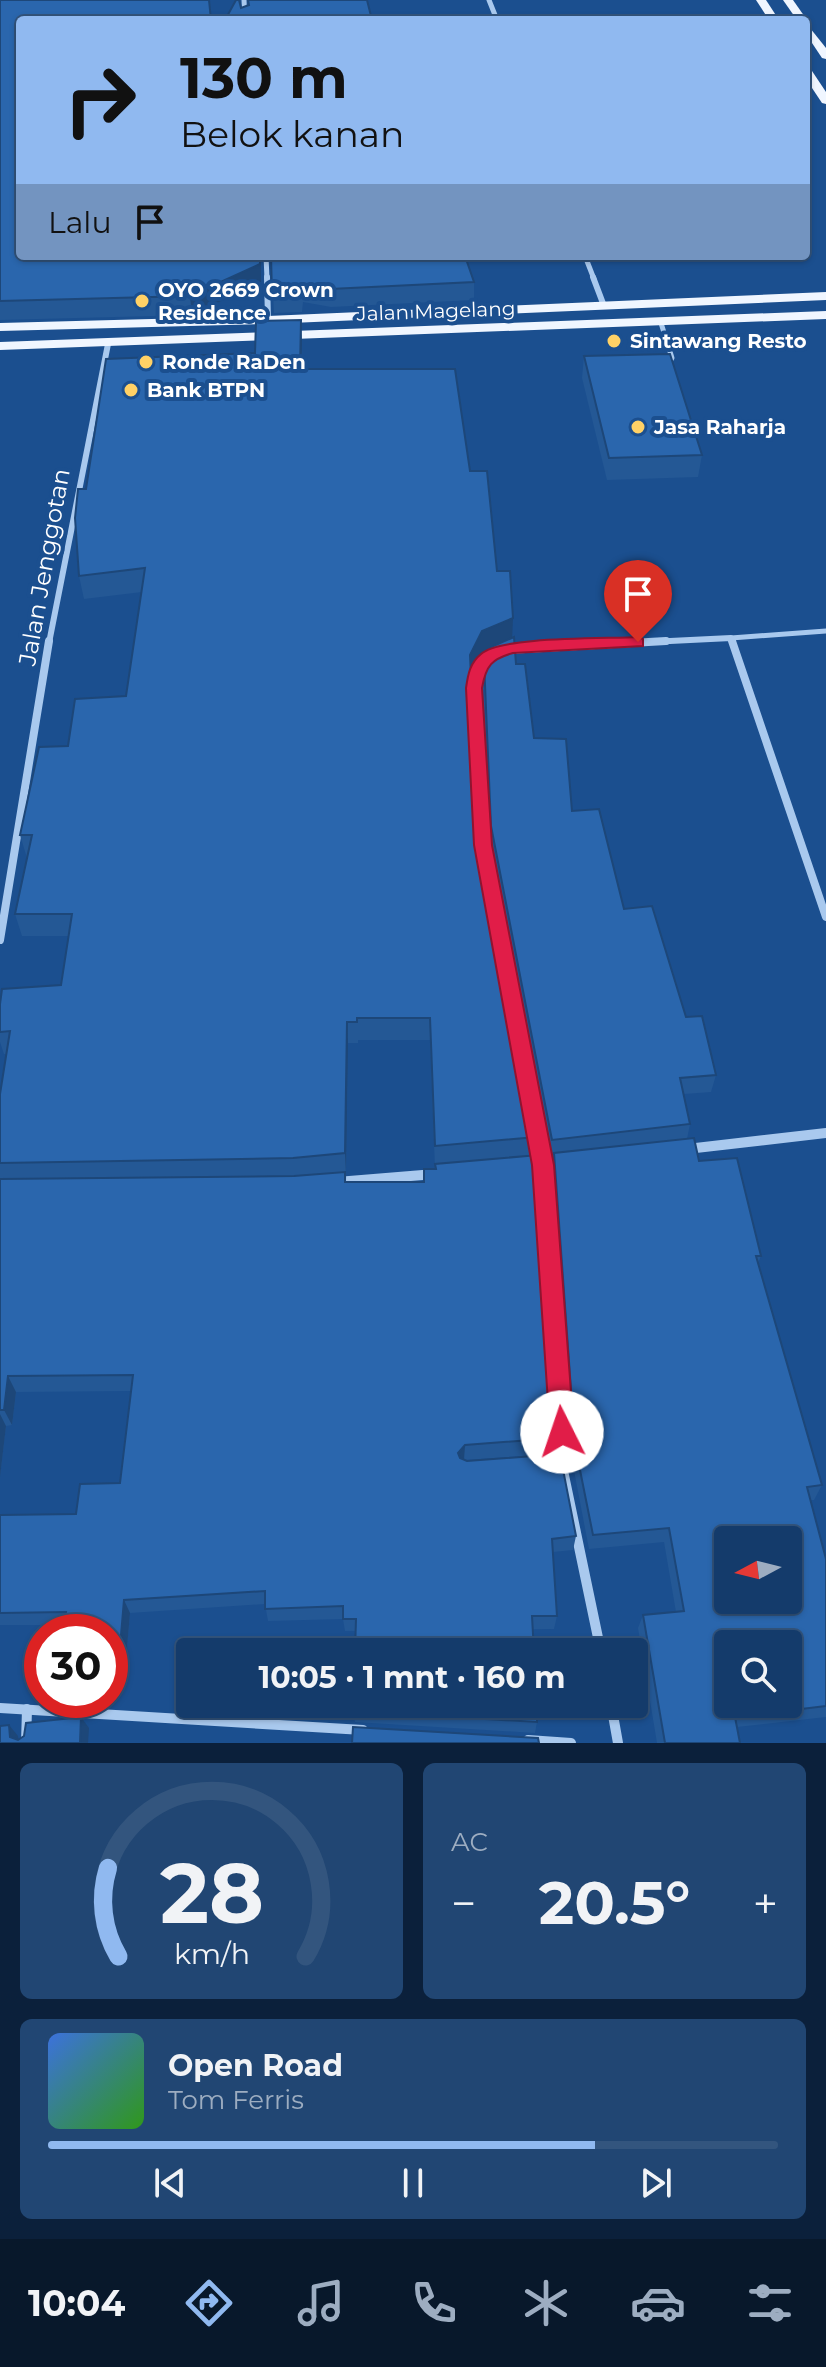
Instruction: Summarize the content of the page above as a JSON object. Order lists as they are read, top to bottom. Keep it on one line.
{"streets":{"main road":["Jalan Magelang"],"street":["Jalan Jenggotan"]},"crossings":[["Jalan Magelang","Jalan Jenggotan"]],"places":["OYO 2669 Crown Residence","Sintawang Resto","Ronde RaDen","Bank BTPN","Jasa Raharja"],"north":"left","page":{"turn":["130 m","Belok kanan"],"then":"Lalu","limit":"30","trip":"10:05 · 1 mnt · 160 m","tile":"AC","heat":["−","20.5°","+"],"song":["Open Road","Tom Ferris"],"tabs":"10:04","gauge":["28","km/h"]}}
